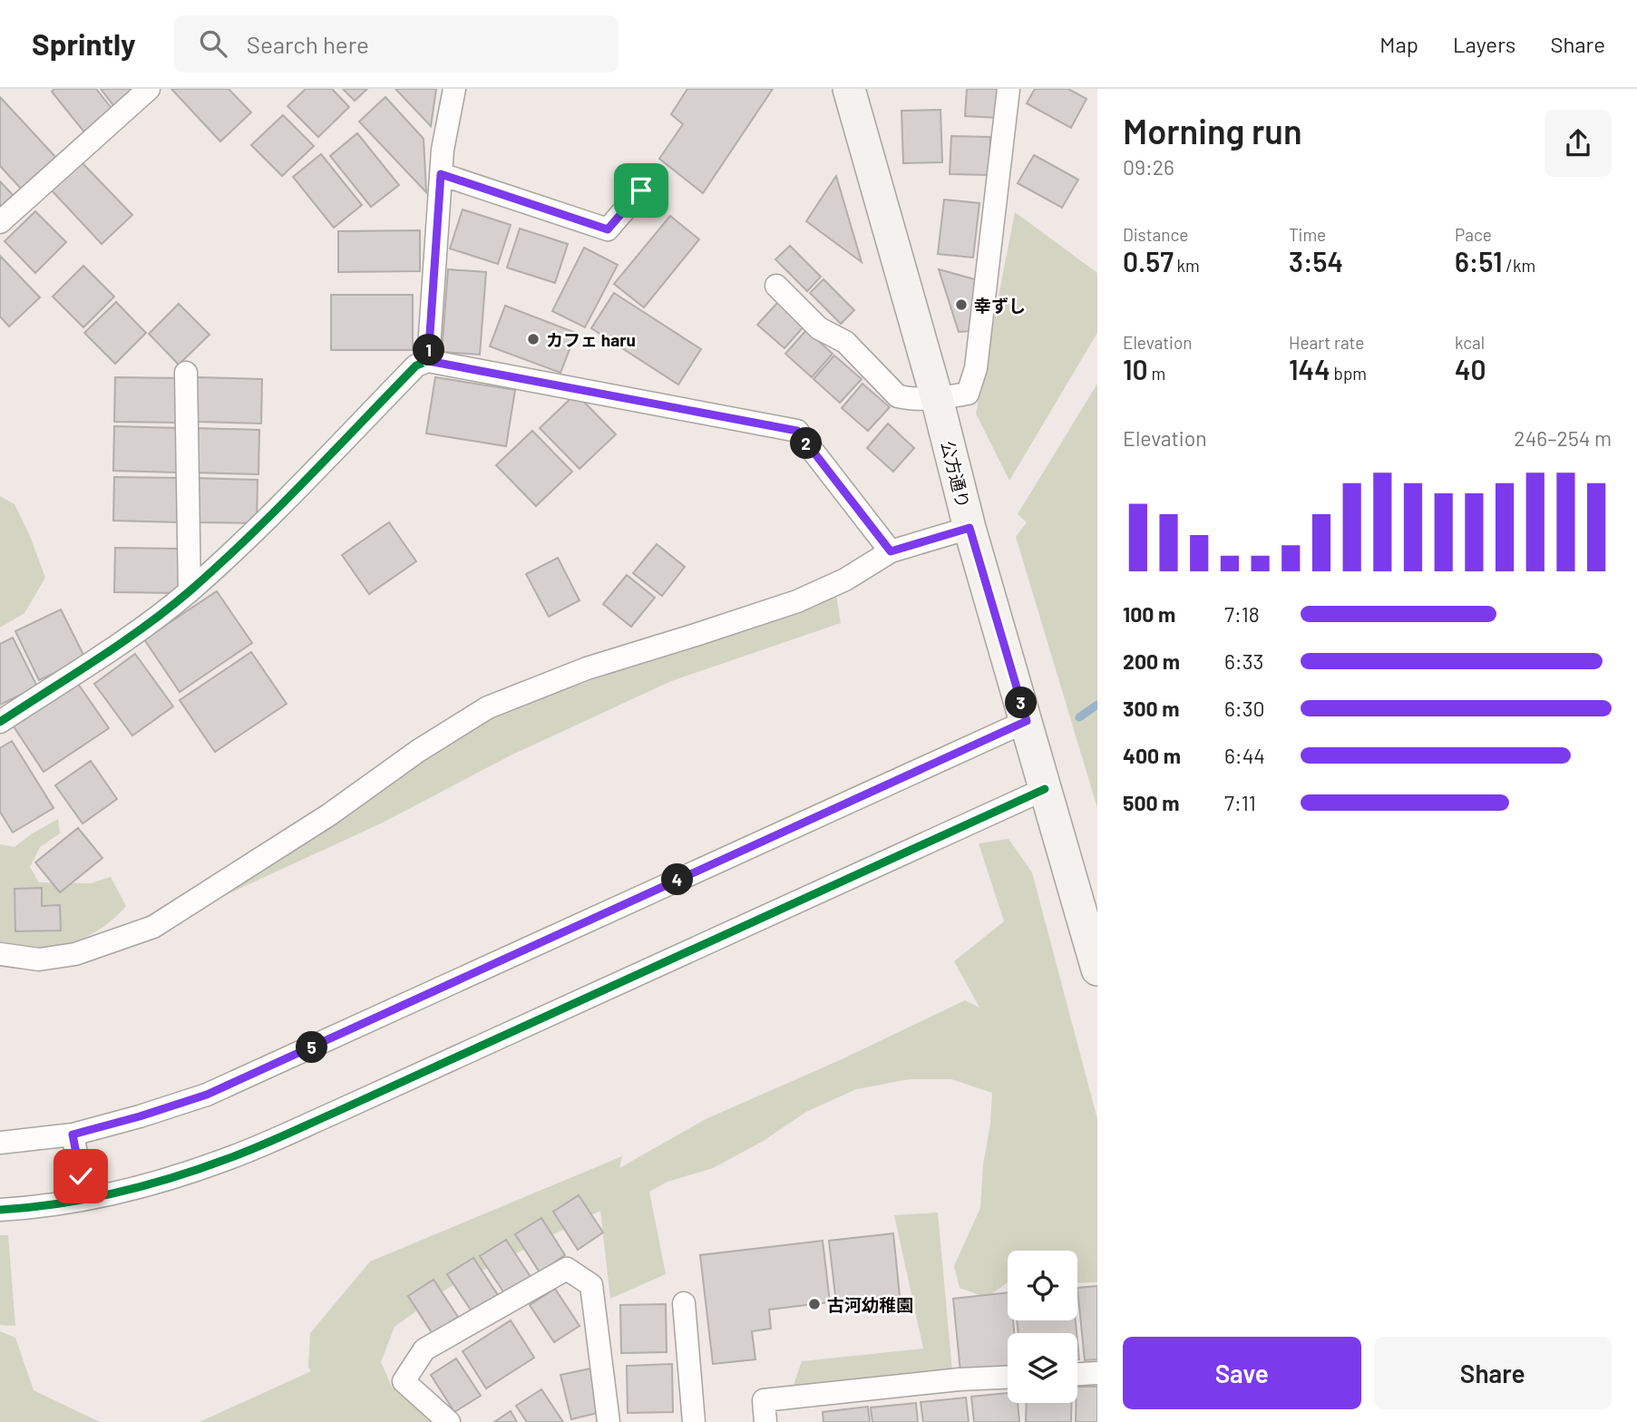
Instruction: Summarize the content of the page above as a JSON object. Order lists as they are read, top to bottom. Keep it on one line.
{"streets":{"street":["公方通り"]},"places":["幸ずし","カフェ haru","古河幼稚園"],"page":{"header":"Sprintly","search":"Search here","nav":["Map","Layers","Share"],"heading":["Morning run","09:26"],"stats":[["Distance","0.57 km"],["Time","3:54"],["Pace","6:51 /km"],["Elevation","10 m"],["Heart rate","144 bpm"],["kcal","40"]],"pins":["1","2","3","4","5"],"chart":["Elevation","246–254 m"],"list":[{"name":"100 m","note":"7:18"},{"name":"200 m","note":"6:33"},{"name":"300 m","note":"6:30"},{"name":"400 m","note":"6:44"},{"name":"500 m","note":"7:11"}],"buttons":["Save","Share"]}}
